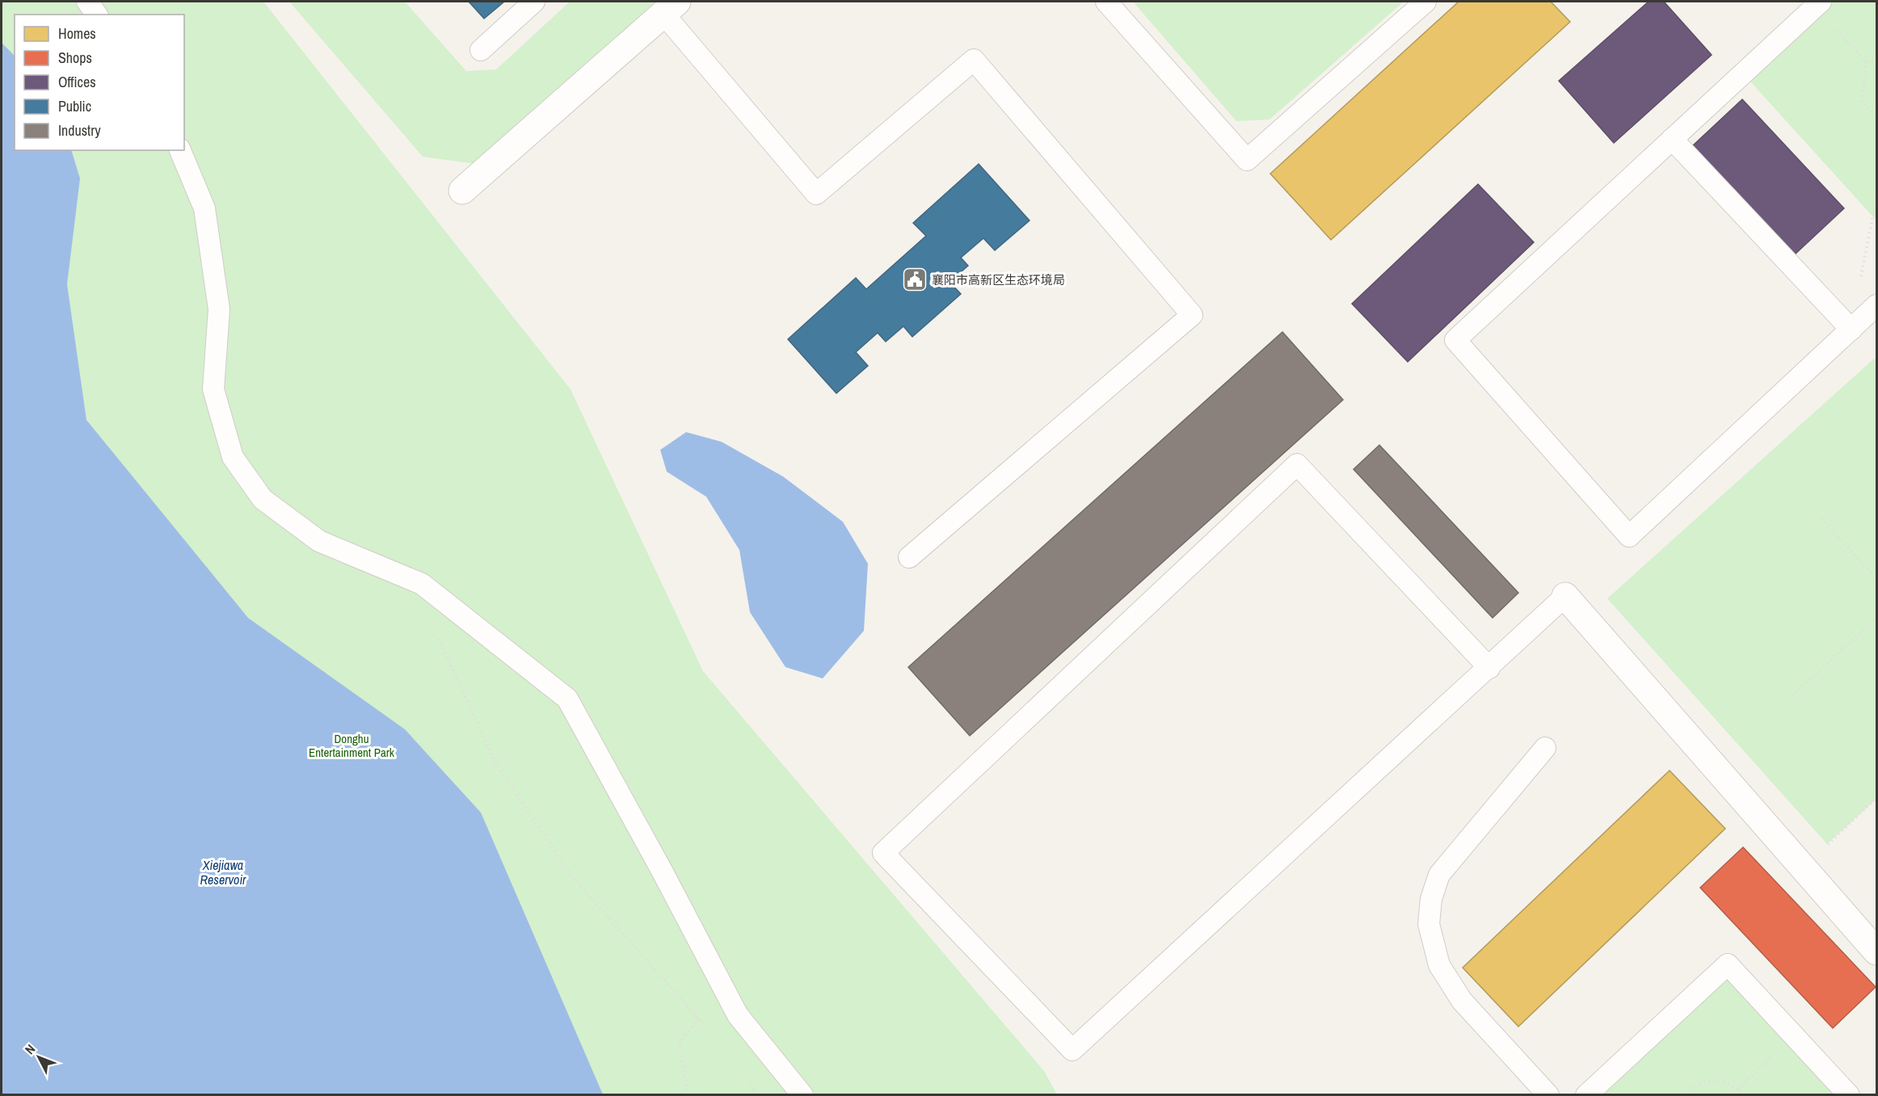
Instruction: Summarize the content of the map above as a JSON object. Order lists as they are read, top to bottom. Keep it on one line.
{"water":["Xiejiawa Reservoir"],"parks":["Donghu Entertainment Park"],"places":{"public building":["襄阳市高新区生态环境局"]},"legend":["Homes","Shops","Offices","Public","Industry"],"north":"top left"}
